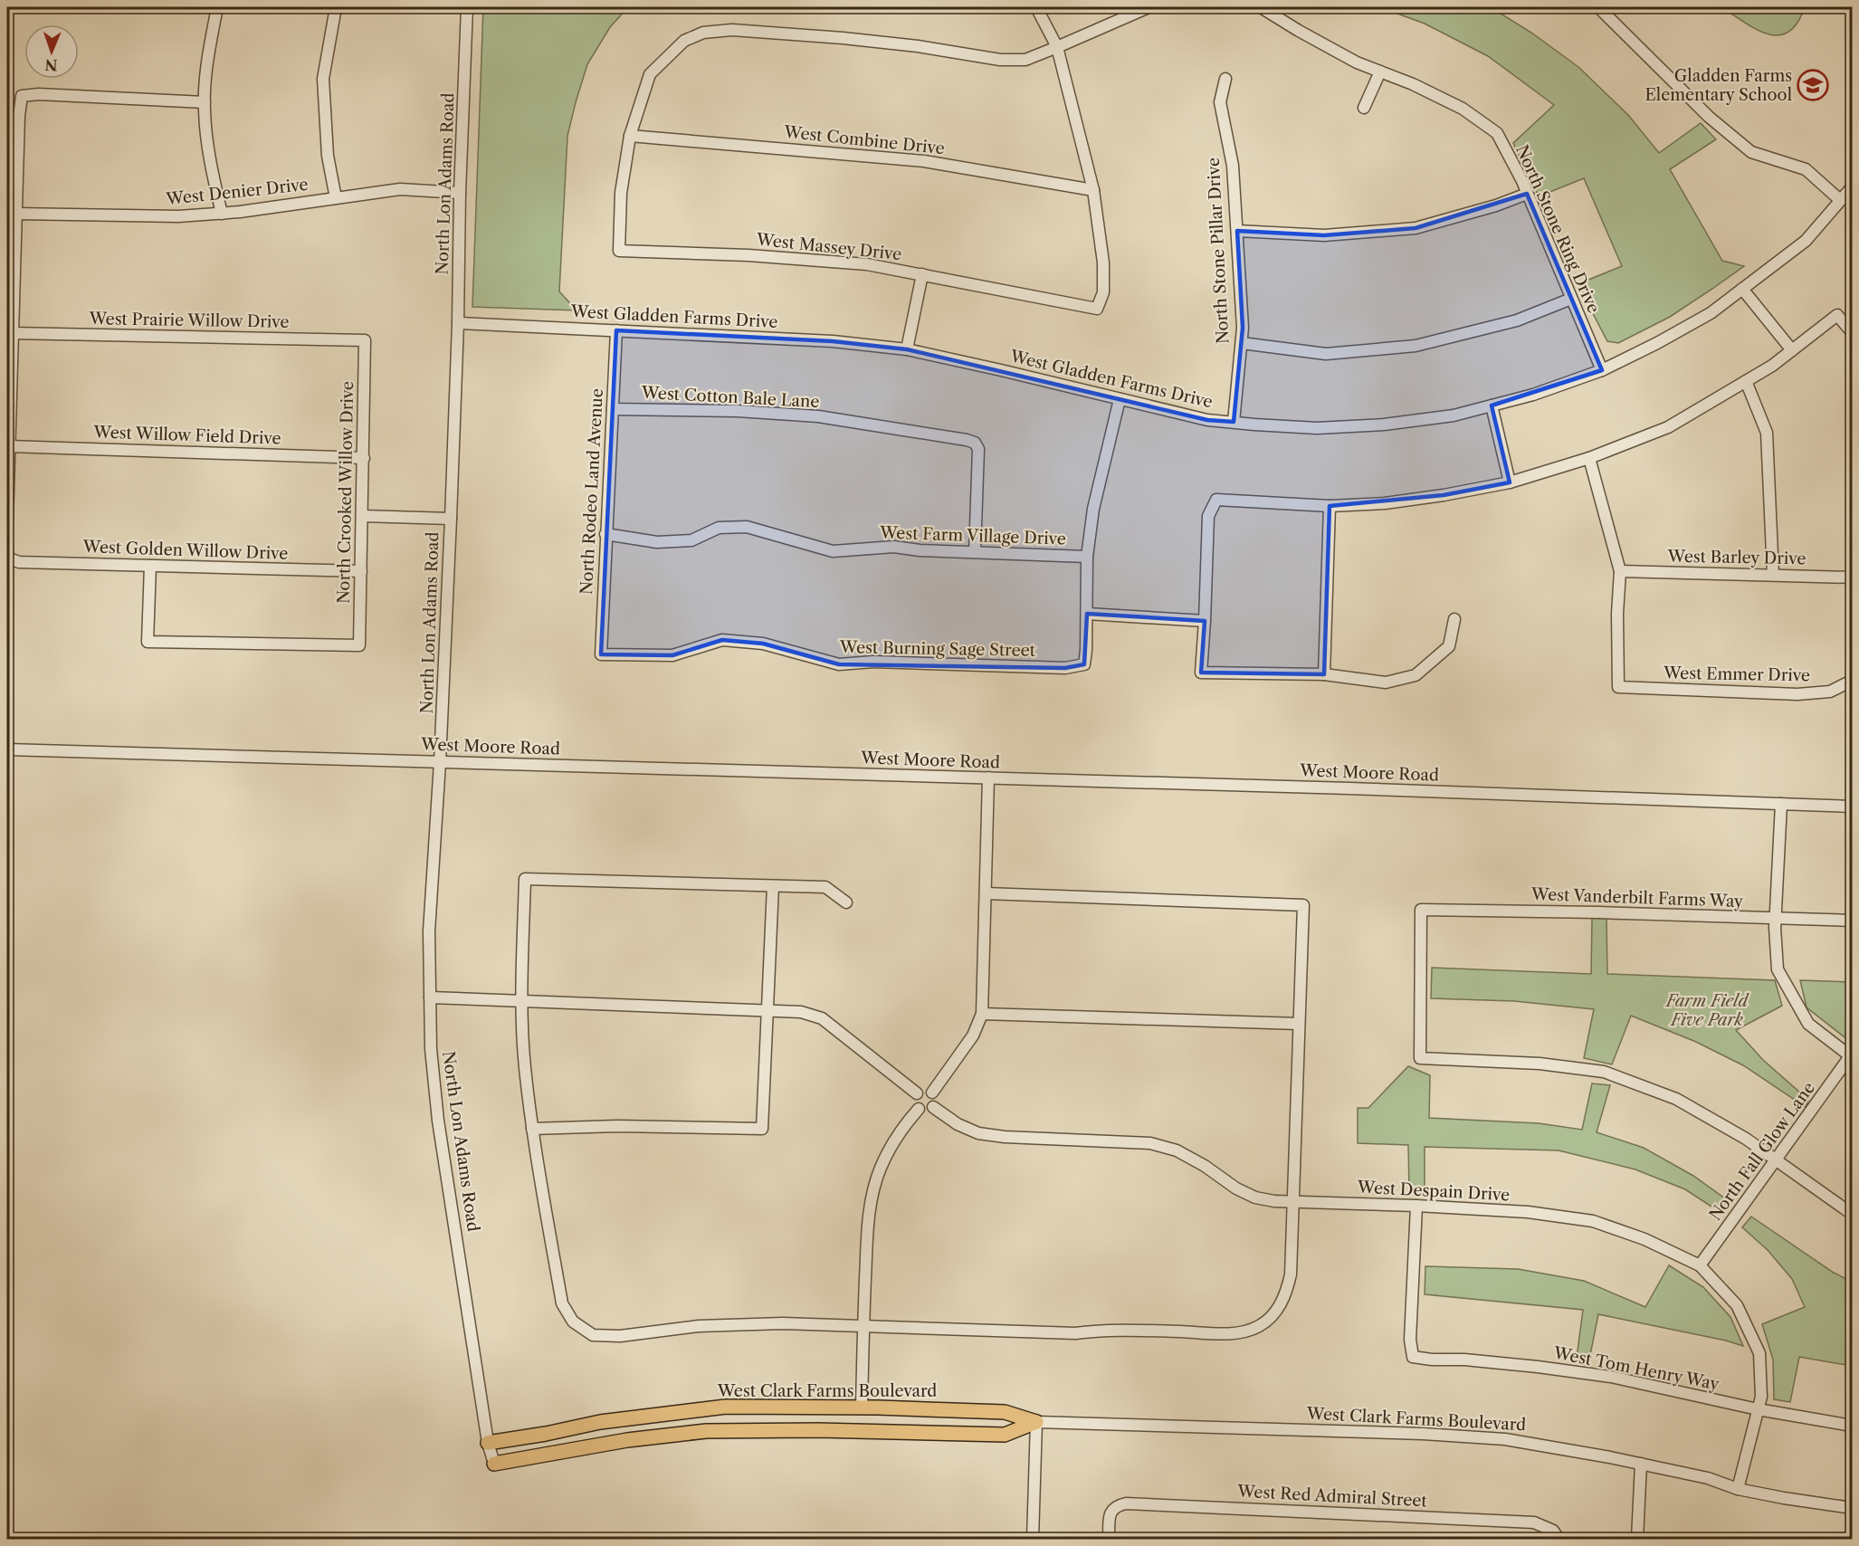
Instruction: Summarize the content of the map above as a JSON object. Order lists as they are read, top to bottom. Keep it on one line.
{"streets":{"main road":["West Clark Farms Boulevard"],"street":["West Combine Drive","North Lon Adams Road","West Denier Drive","North Stone Ring Drive","West Massey Drive","North Stone Pillar Drive","West Gladden Farms Drive","West Prairie Willow Drive","West Cotton Bale Lane","West Willow Field Drive","North Rodeo Land Avenue","North Crooked Willow Drive","West Farm Village Drive","West Golden Willow Drive","West Barley Drive","West Burning Sage Street","West Emmer Drive","West Moore Road","West Vanderbilt Farms Way","North Fall Glow Lane","West Despain Drive","West Tom Henry Way","West Red Admiral Street"]},"crossings":[["West Combine Drive","West Massey Drive"],["North Lon Adams Road","West Denier Drive"],["North Lon Adams Road","West Gladden Farms Drive"],["North Lon Adams Road","West Moore Road"],["North Lon Adams Road","West Clark Farms Boulevard"],["North Stone Ring Drive","West Gladden Farms Drive"],["North Stone Pillar Drive","West Gladden Farms Drive"],["West Gladden Farms Drive","North Rodeo Land Avenue"],["West Prairie Willow Drive","North Crooked Willow Drive"],["West Cotton Bale Lane","North Rodeo Land Avenue"],["West Cotton Bale Lane","West Farm Village Drive"],["West Willow Field Drive","North Crooked Willow Drive"],["North Rodeo Land Avenue","West Farm Village Drive"],["North Rodeo Land Avenue","West Burning Sage Street"],["North Crooked Willow Drive","West Golden Willow Drive"],["West Barley Drive","West Emmer Drive"],["West Vanderbilt Farms Way","North Fall Glow Lane"],["North Fall Glow Lane","West Despain Drive"],["West Despain Drive","West Tom Henry Way"],["West Despain Drive","West Clark Farms Boulevard"]],"parks":["Farm Field Five Park"],"places":{"school or university":["Gladden Farms Elementary School"]},"north":"bottom"}
